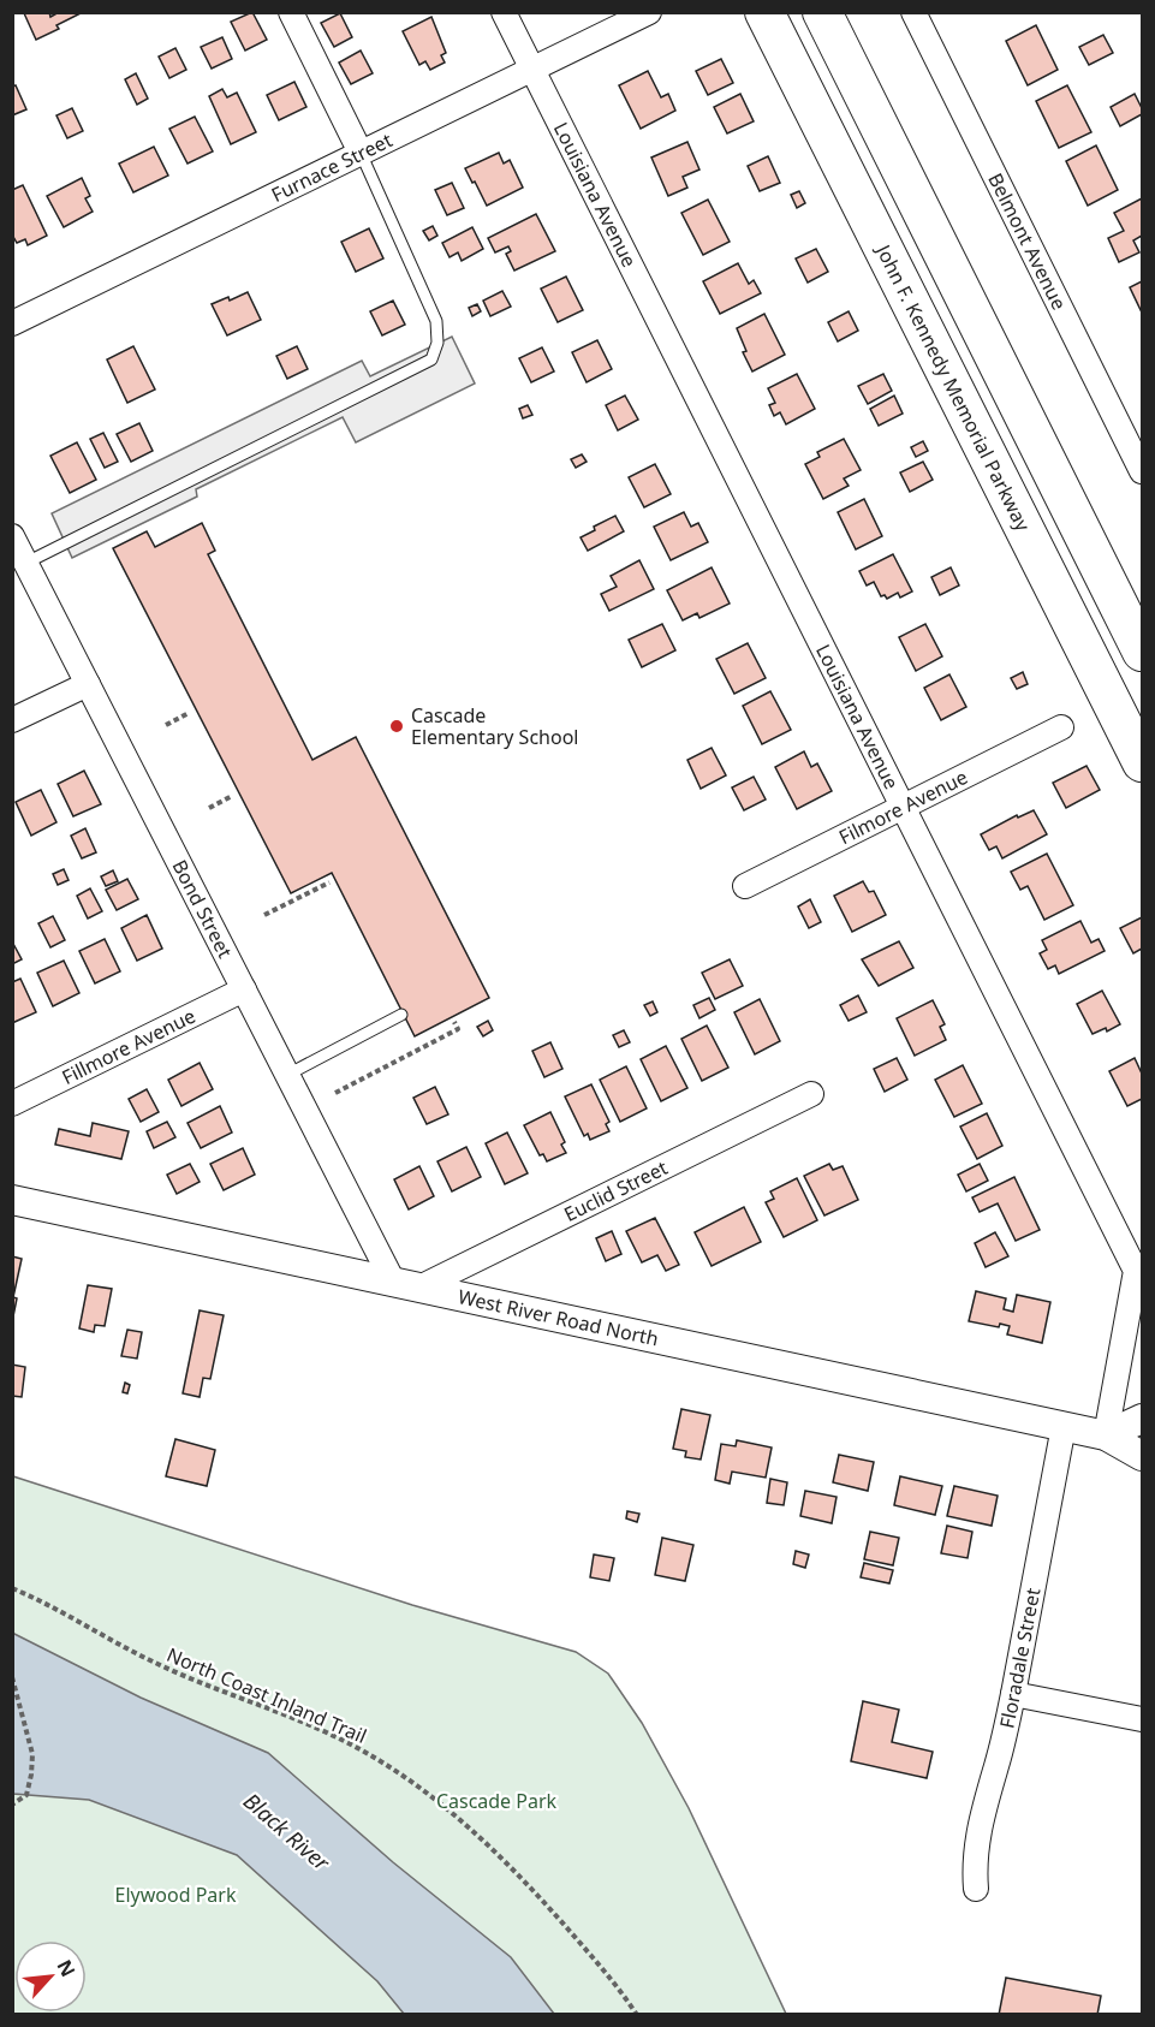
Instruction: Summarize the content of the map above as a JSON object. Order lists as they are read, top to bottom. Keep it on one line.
{"streets":{"highway":["John F. Kennedy Memorial Parkway"],"street":["Furnace Street","Louisiana Avenue","Belmont Avenue","Filmore Avenue","Bond Street","Fillmore Avenue","Euclid Street","West River Road North","Floradale Street"],"path":["North Coast Inland Trail"]},"crossings":[["Furnace Street","Louisiana Avenue"],["Louisiana Avenue","Filmore Avenue"],["Louisiana Avenue","West River Road North"],["Bond Street","Fillmore Avenue"],["Bond Street","Euclid Street"],["Bond Street","West River Road North"],["Euclid Street","West River Road North"],["West River Road North","Floradale Street"]],"water":["Black River"],"parks":["Cascade Park","Elywood Park"],"places":["Cascade Elementary School"],"north":"top right"}
